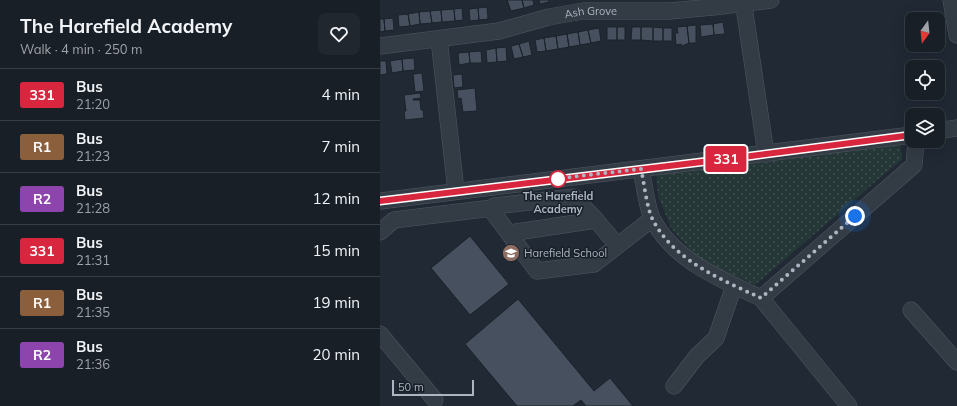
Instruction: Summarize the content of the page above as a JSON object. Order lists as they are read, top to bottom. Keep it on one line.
{"streets":{"street":["Ash Grove"]},"places":{"other":["The Harefield Academy"],"school or university":["Harefield School"]},"lines":["bus line 331"],"scale_bar":"50 m","north":"bottom","page":{"heading":["The Harefield Academy","Walk · 4 min · 250 m"],"on_map":"331","list":[{"mark":"331","name":"Bus","note":"21:20","value":"4 min"},{"mark":"R1","name":"Bus","note":"21:23","value":"7 min"},{"mark":"R2","name":"Bus","note":"21:28","value":"12 min"},{"mark":"331","name":"Bus","note":"21:31","value":"15 min"},{"mark":"R1","name":"Bus","note":"21:35","value":"19 min"},{"mark":"R2","name":"Bus","note":"21:36","value":"20 min"}],"scale":"50 m"}}
